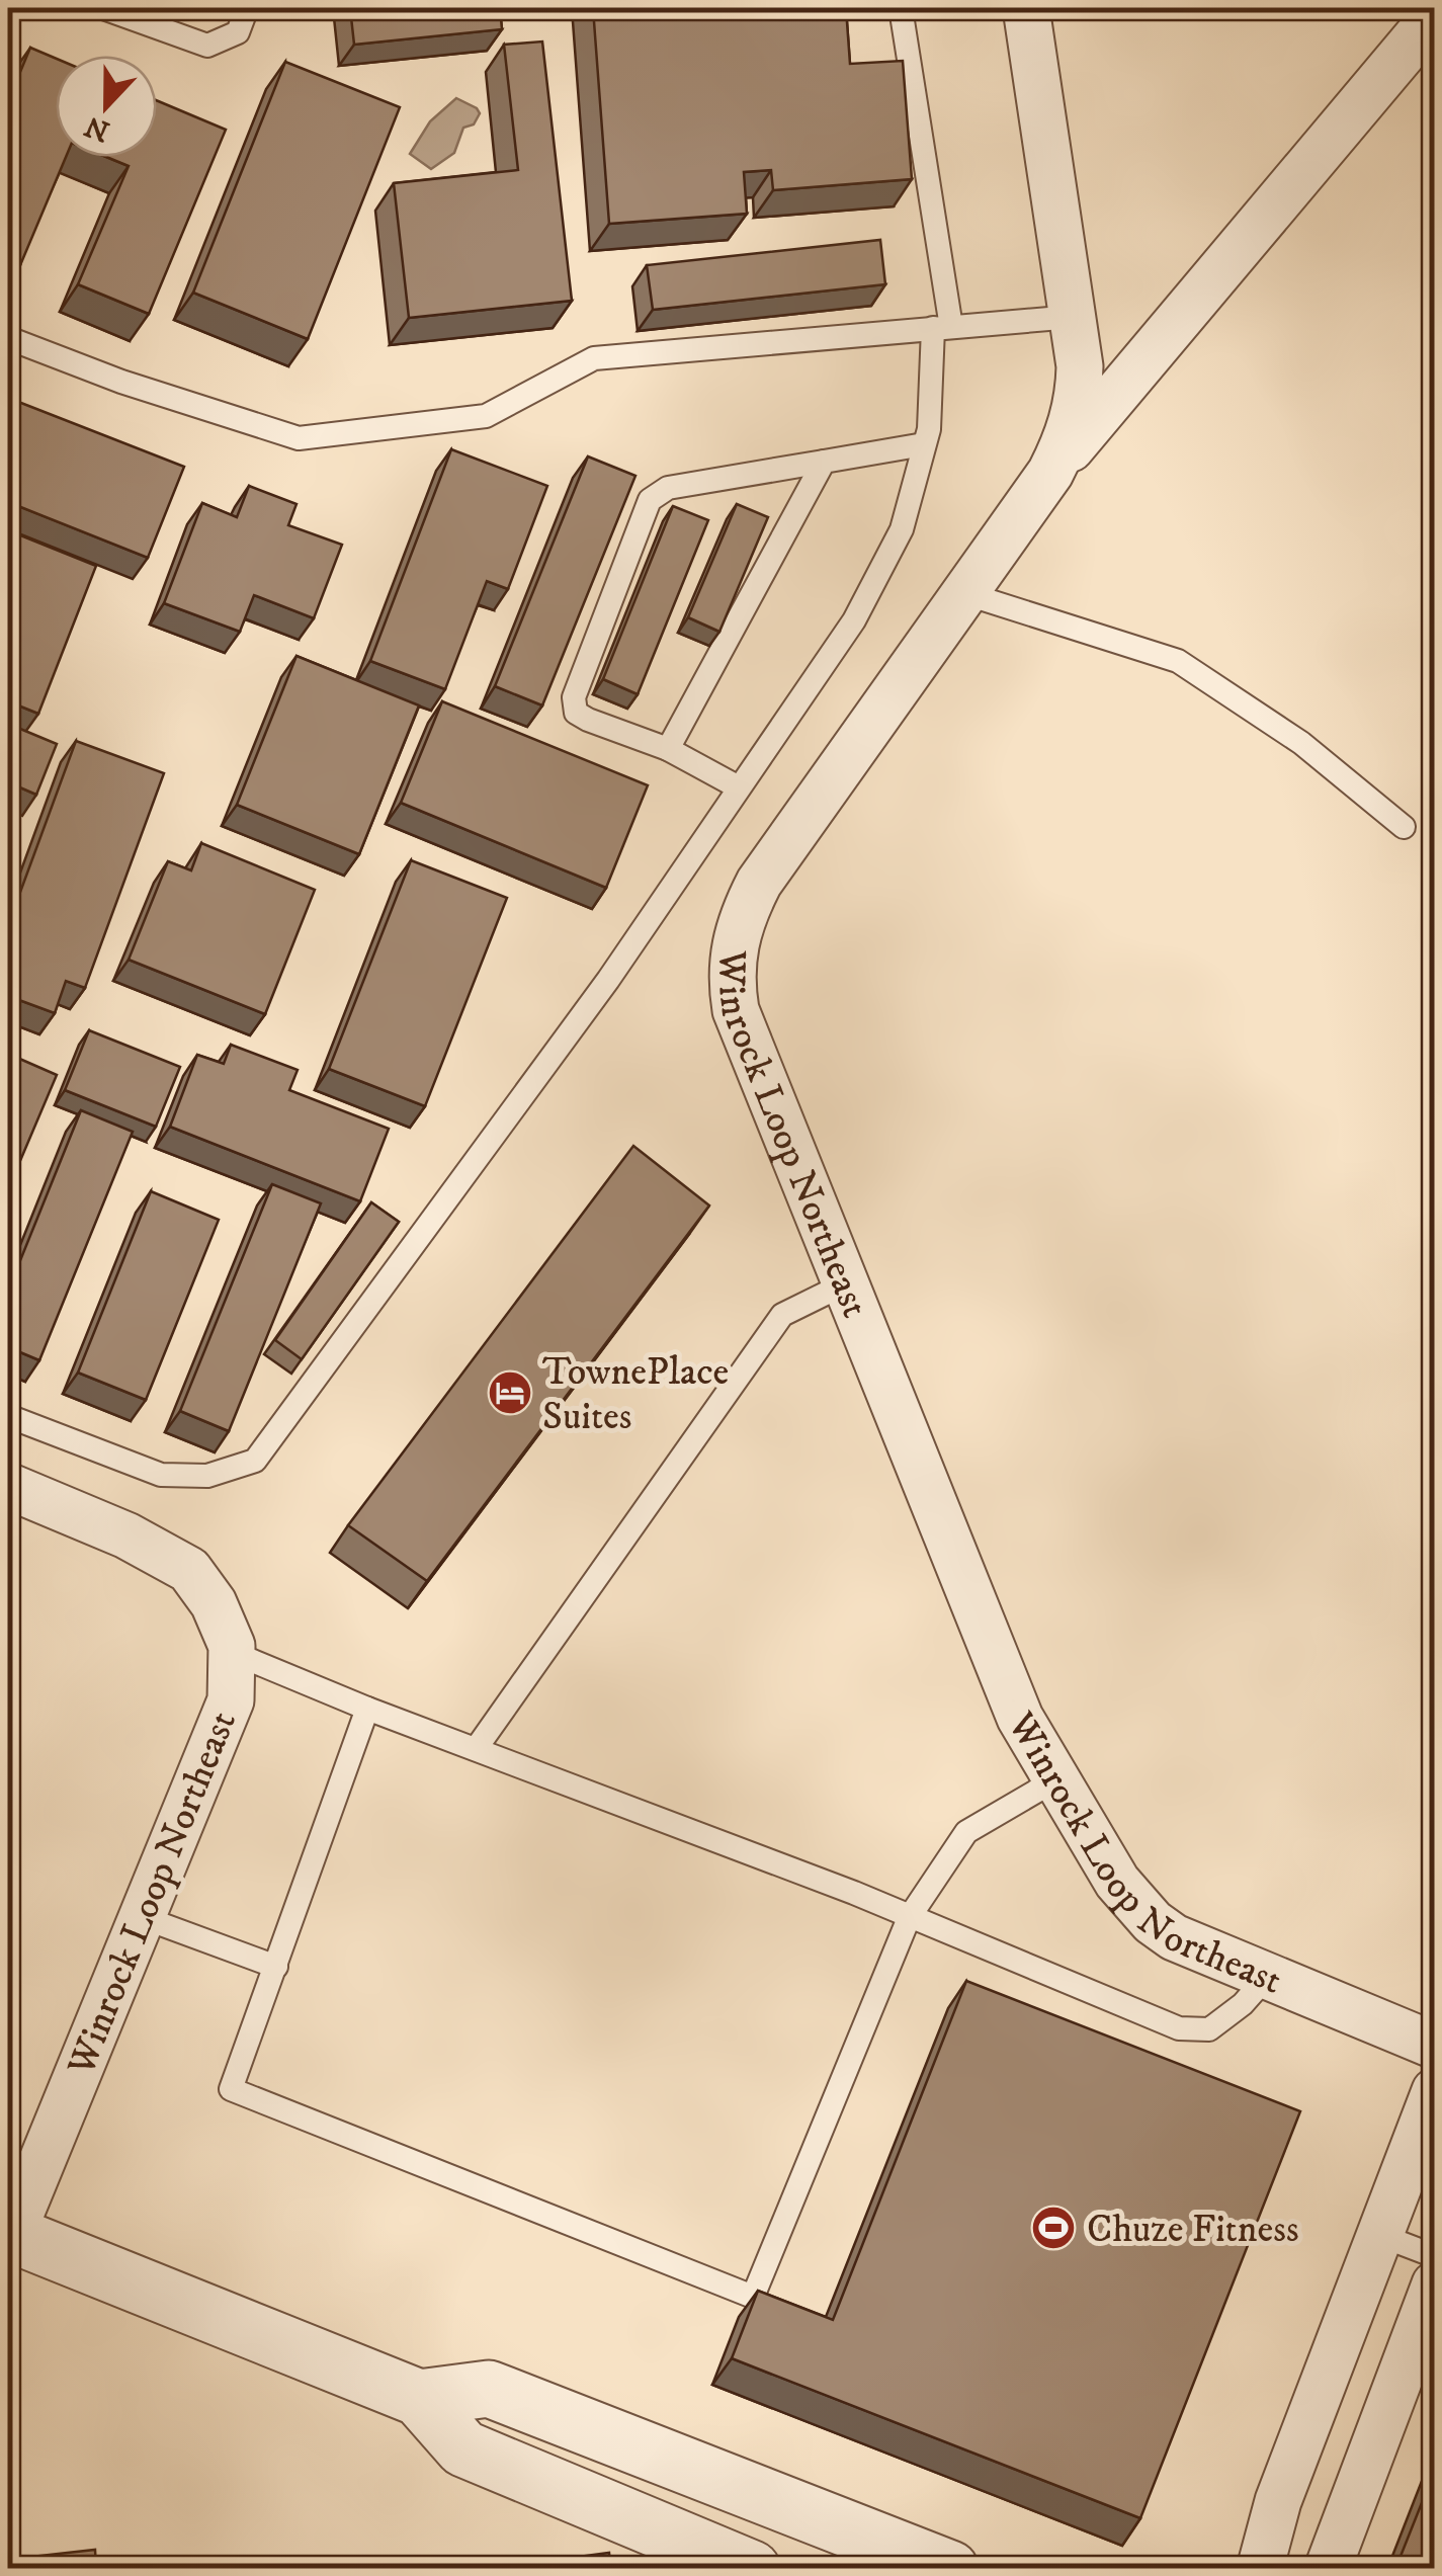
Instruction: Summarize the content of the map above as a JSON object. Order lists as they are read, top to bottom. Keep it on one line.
{"streets":{"street":["Winrock Loop Northeast"]},"places":{"hotel":["TownePlace Suites"],"sports":["Chuze Fitness"]},"north":"bottom"}
